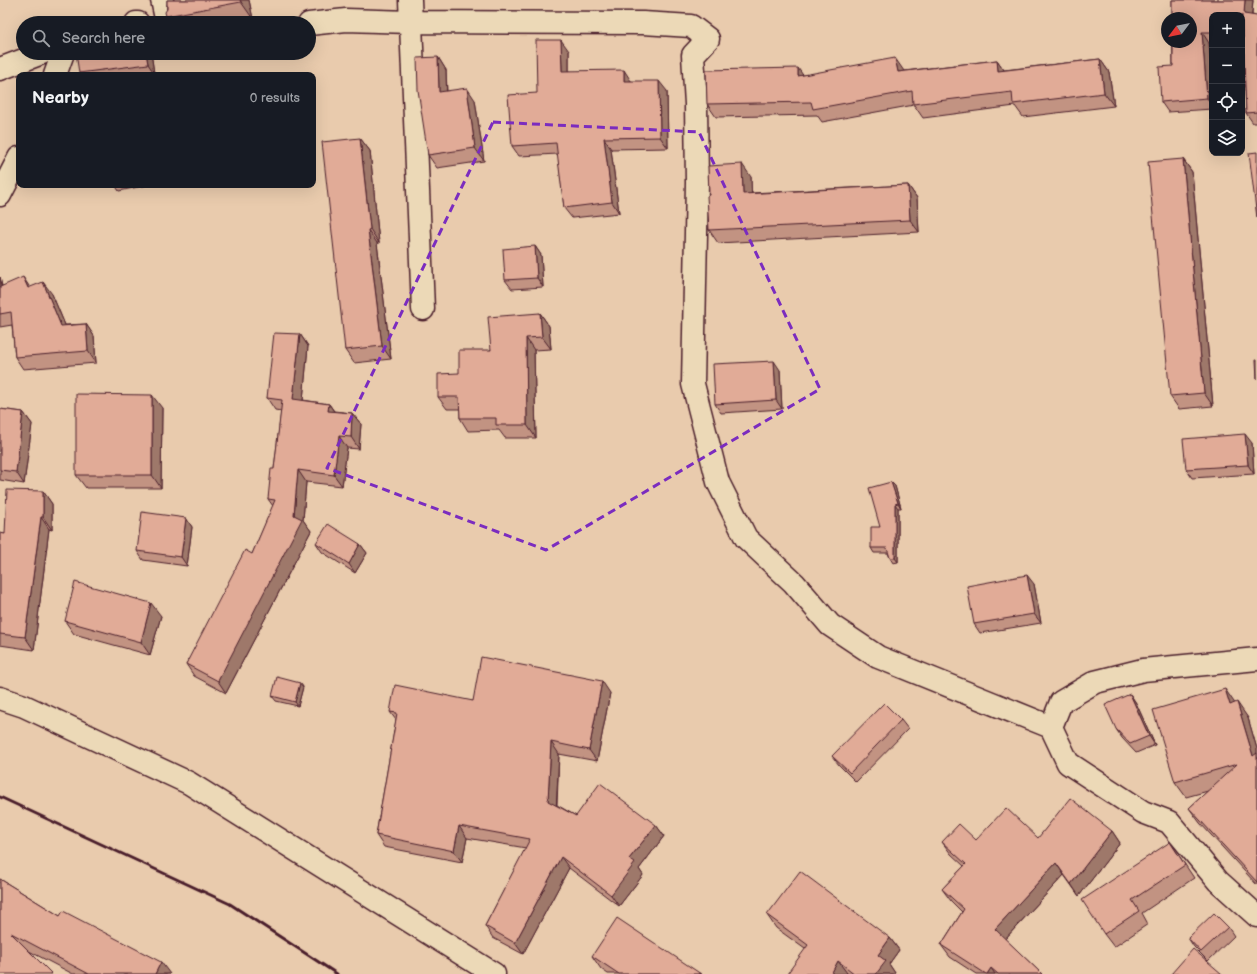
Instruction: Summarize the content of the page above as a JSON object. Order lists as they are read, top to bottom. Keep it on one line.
{"north":"bottom left","page":{"map_buttons":["+","−"],"search":"Search here","heading":["Nearby","0 results"]}}
